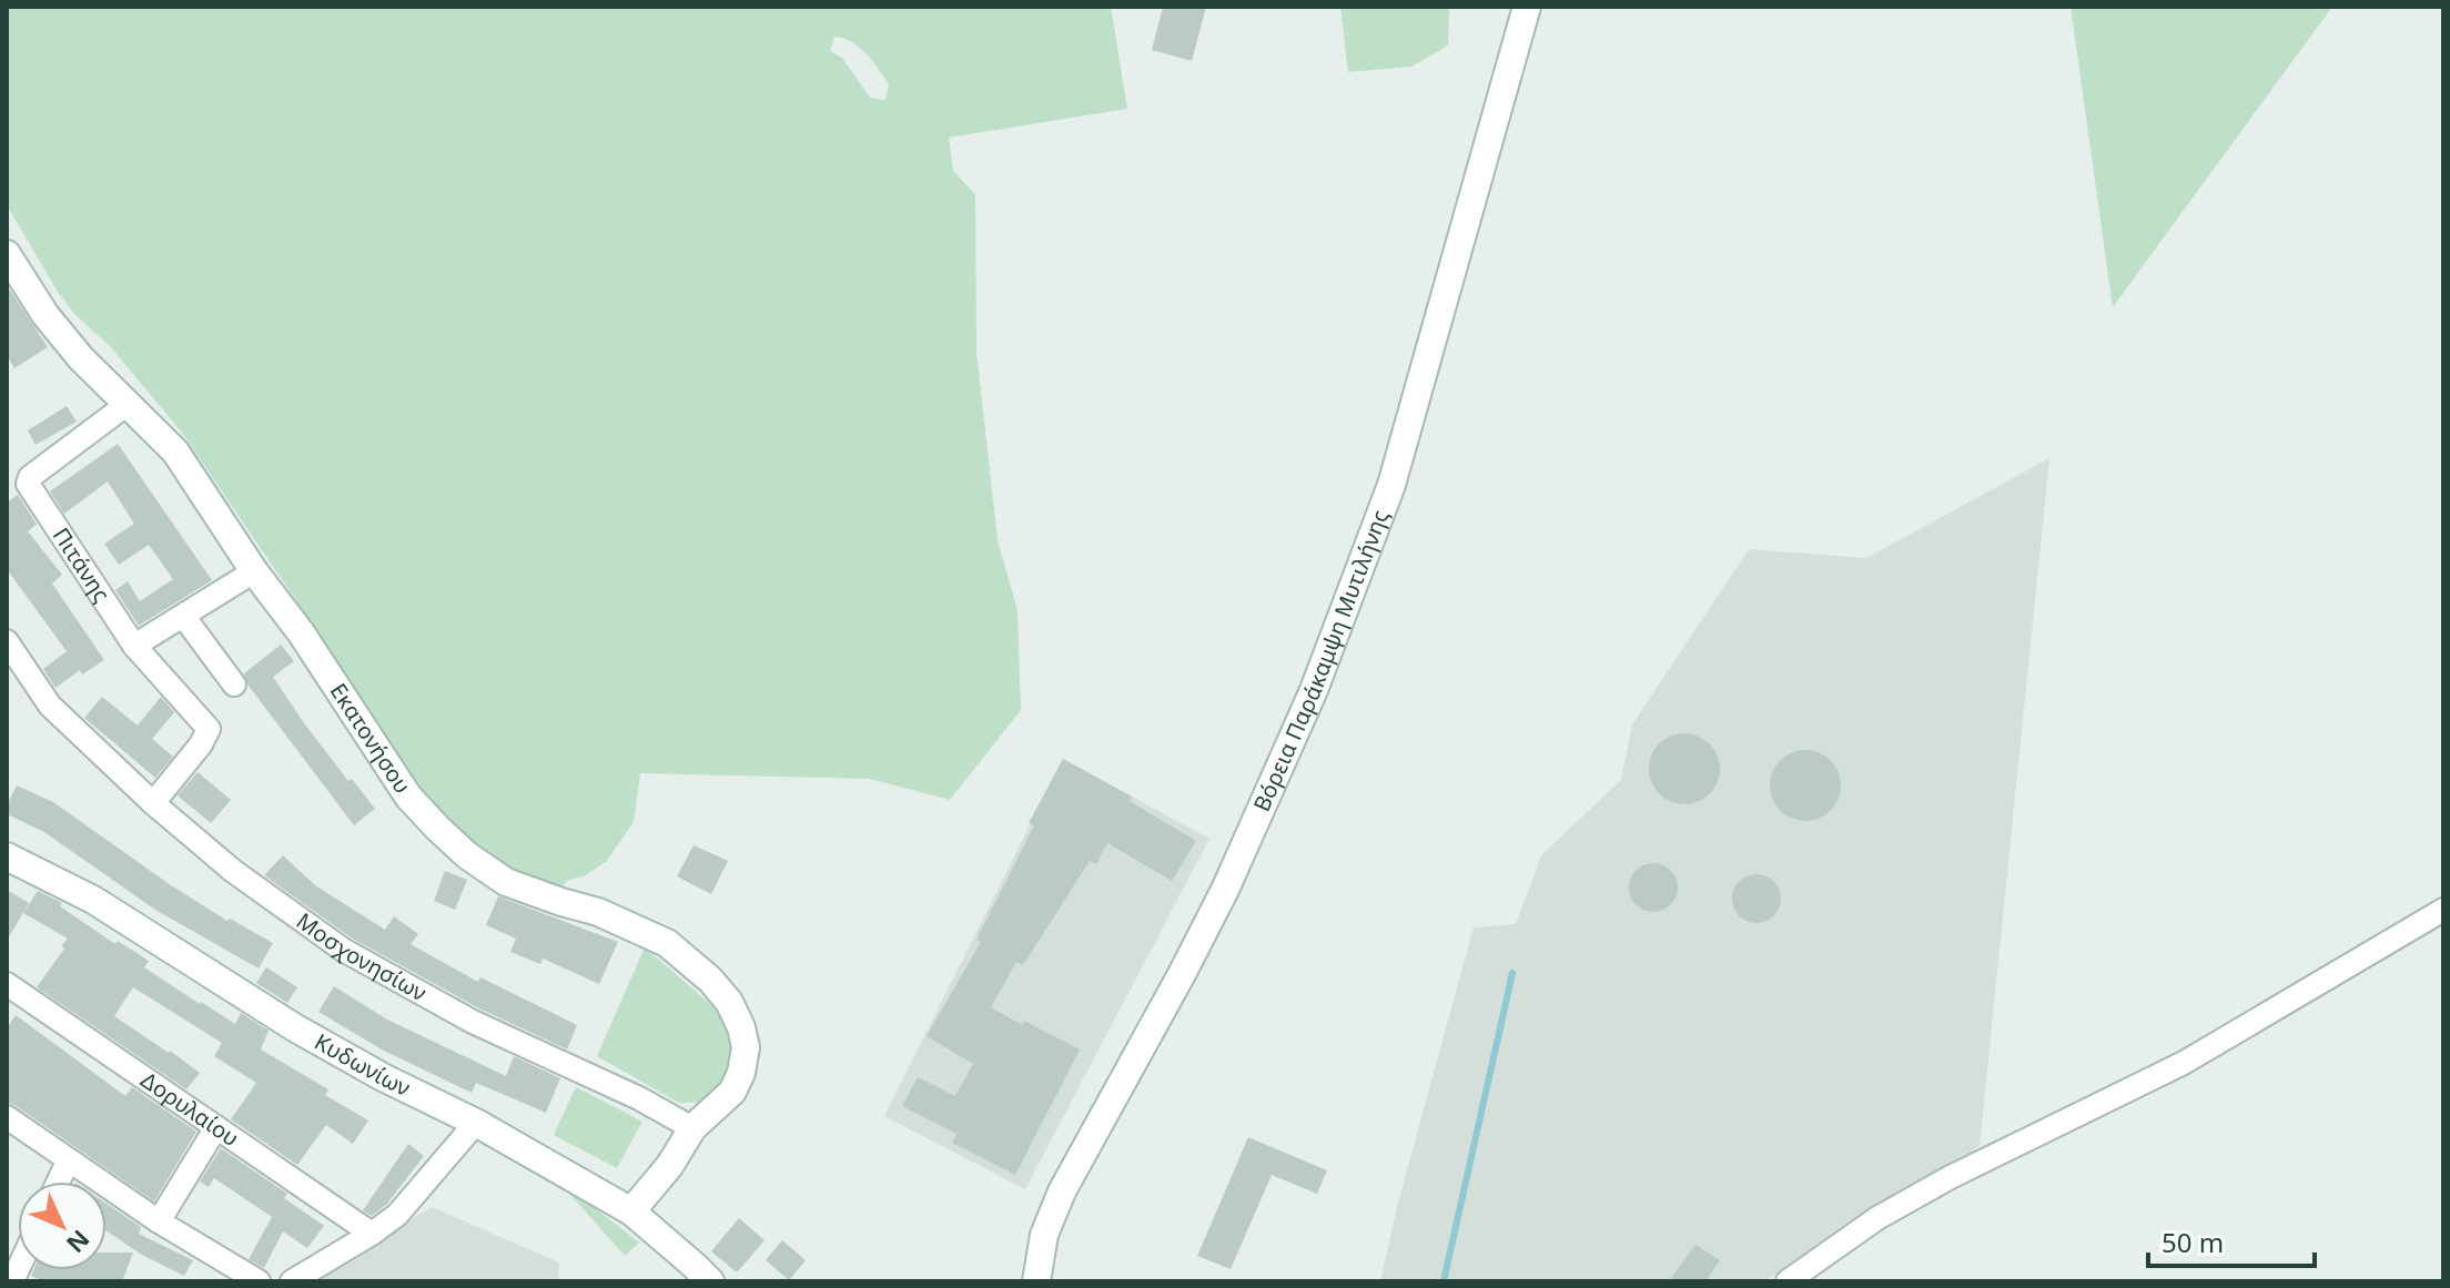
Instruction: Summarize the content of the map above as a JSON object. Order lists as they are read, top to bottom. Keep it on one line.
{"streets":{"street":["Πιτάνης","Βόρεια Παράκαμψη Μυτιλήνης","Εκατονήσου","Μοσχονησίων","Κυδωνίων","Δορυλαίου"]},"crossings":[["Πιτάνης","Εκατονήσου"],["Πιτάνης","Μοσχονησίων"],["Εκατονήσου","Μοσχονησίων"]],"scale_bar":"50 m","north":"bottom right"}
